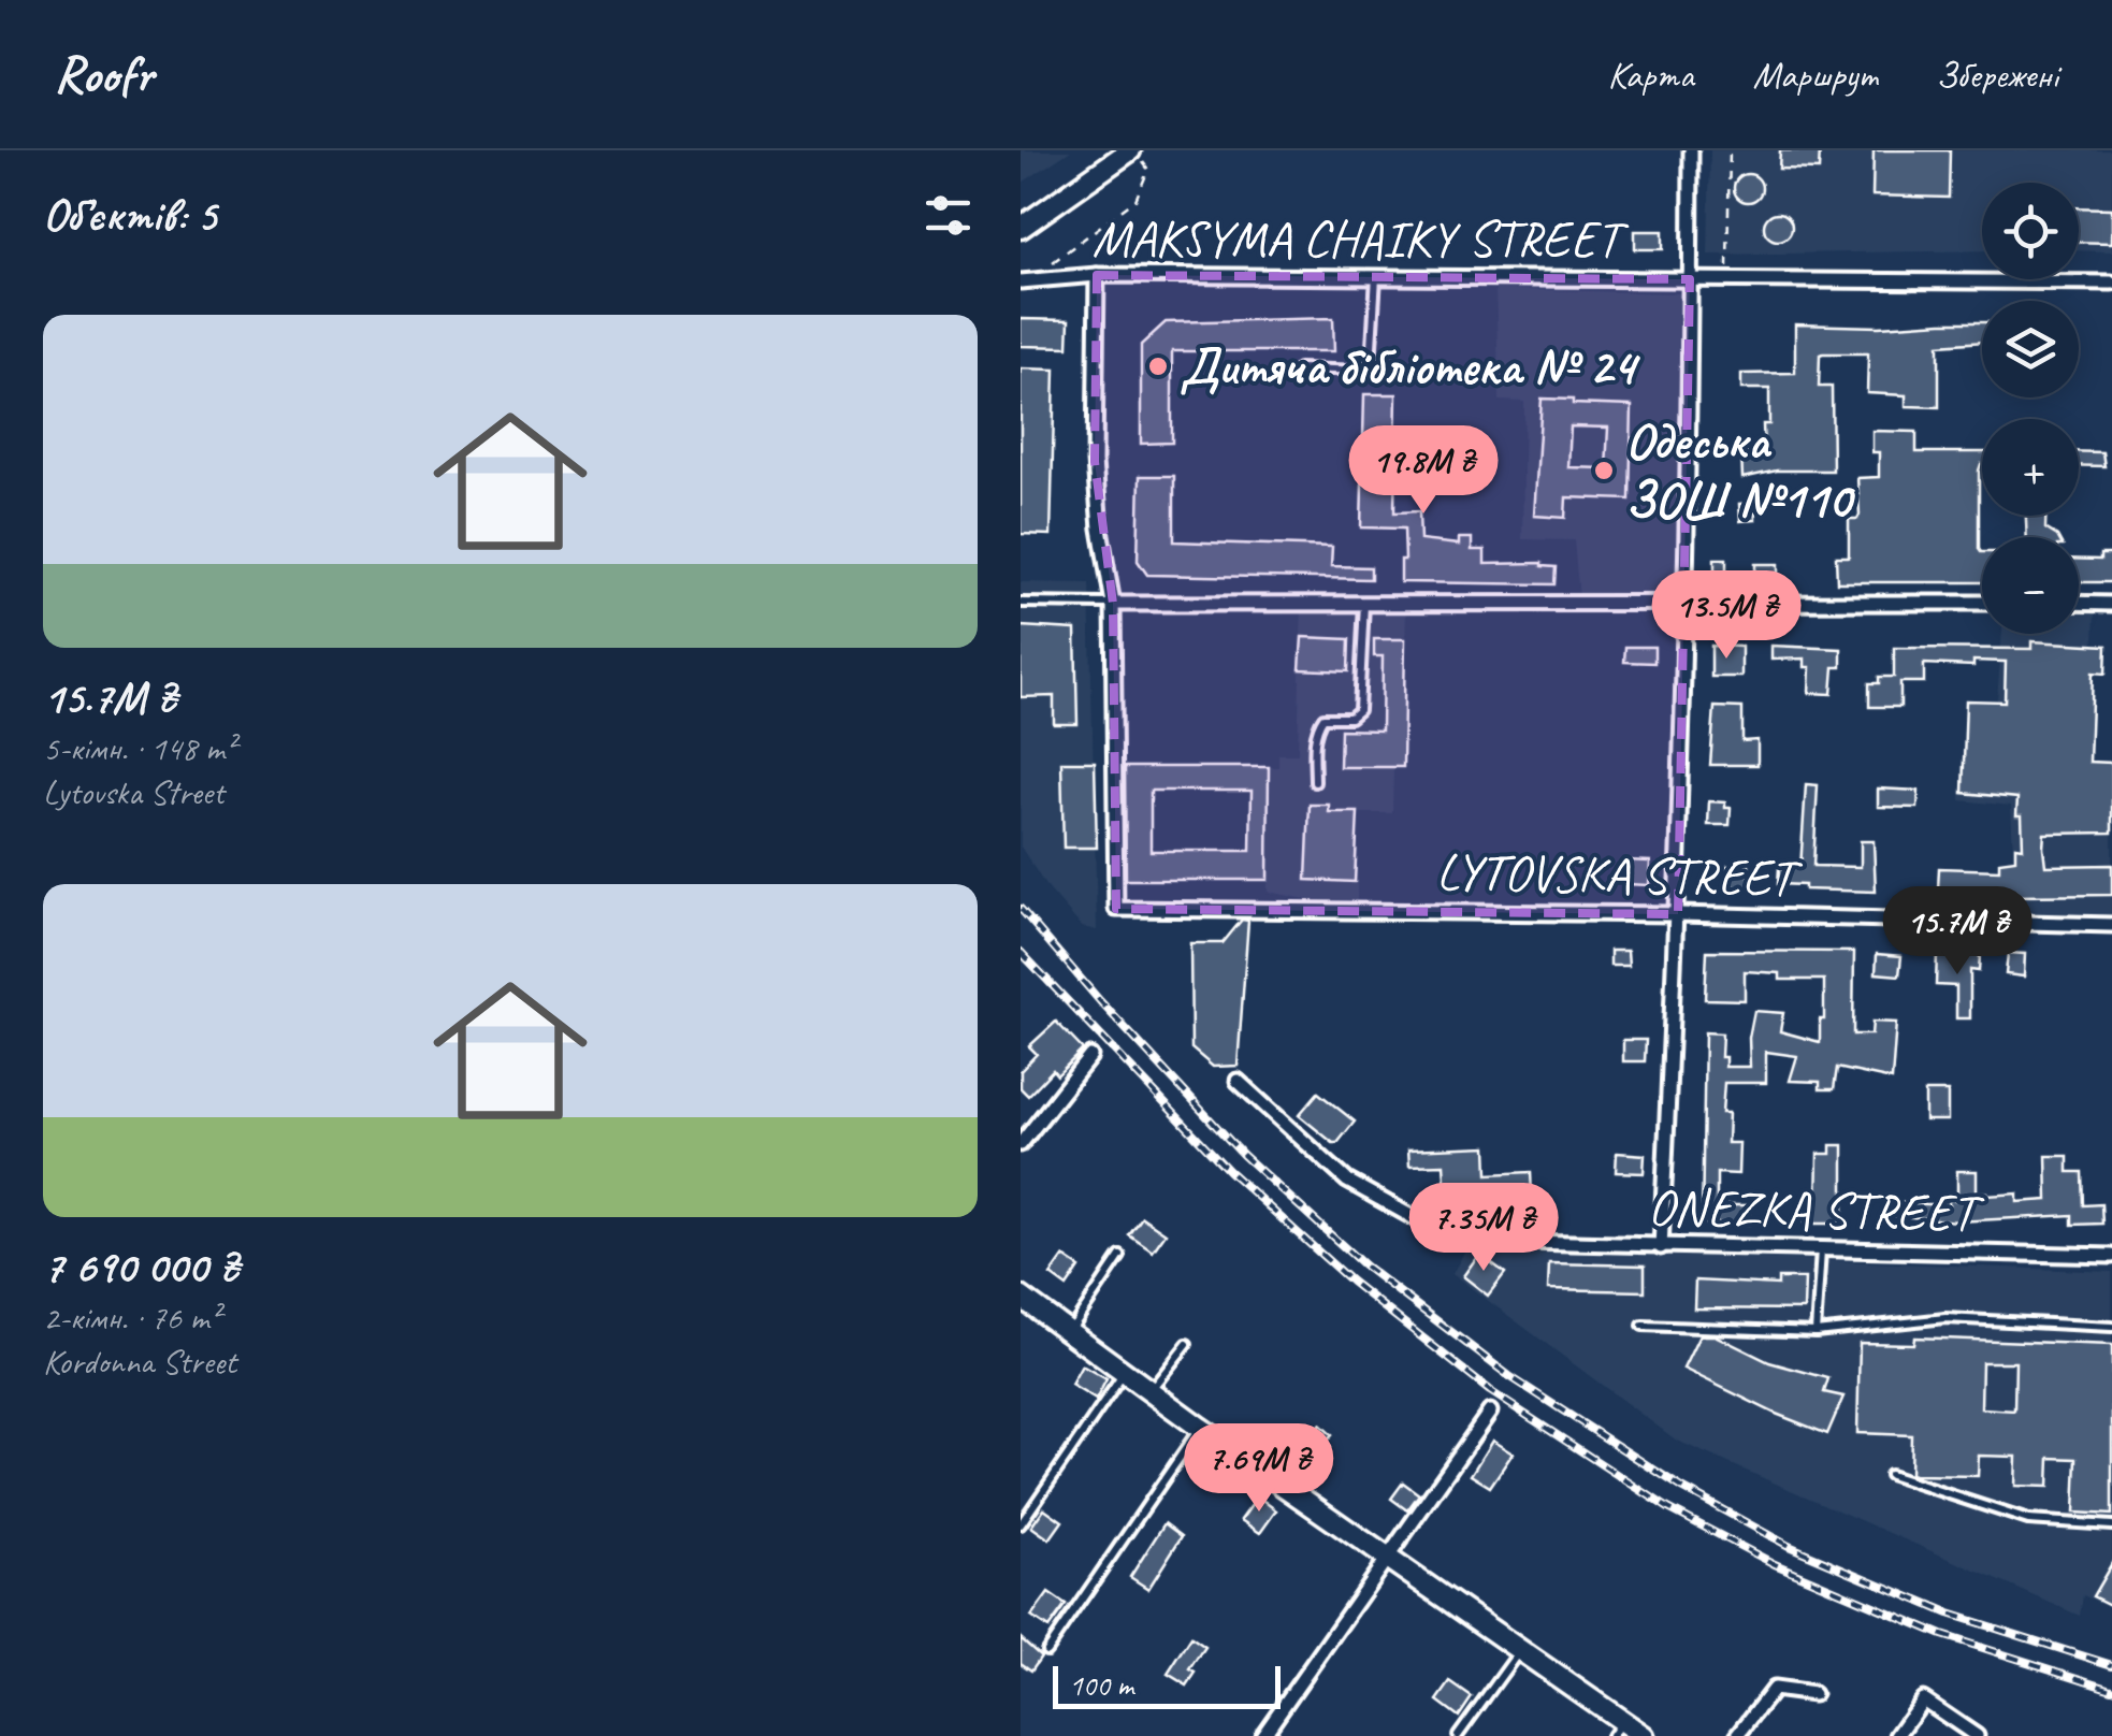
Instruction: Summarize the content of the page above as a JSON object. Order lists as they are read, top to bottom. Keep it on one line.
{"streets":{"street":["MAKSYMA CHAIKY STREET","LYTOVSKA STREET","ONEZKA STREET"]},"places":["Дитяча бібліотека № 24","Одеська ЗОШ №110"],"scale_bar":"100 m","page":{"header":"Roofr","nav":["Карта","Маршрут","Збережені"],"heading":"Об’єктів: 5","map_buttons":["+","−"],"list":[{"name":"15.7M ₴","note":"5-кімн. · 148 m² · Lytovska Street"},{"name":"7 690 000 ₴","note":"2-кімн. · 76 m² · Kordonna Street"}],"price":["19.8M ₴","13.5M ₴","15.7M ₴","7.35M ₴","7.69M ₴"],"scale":"100 m"}}
